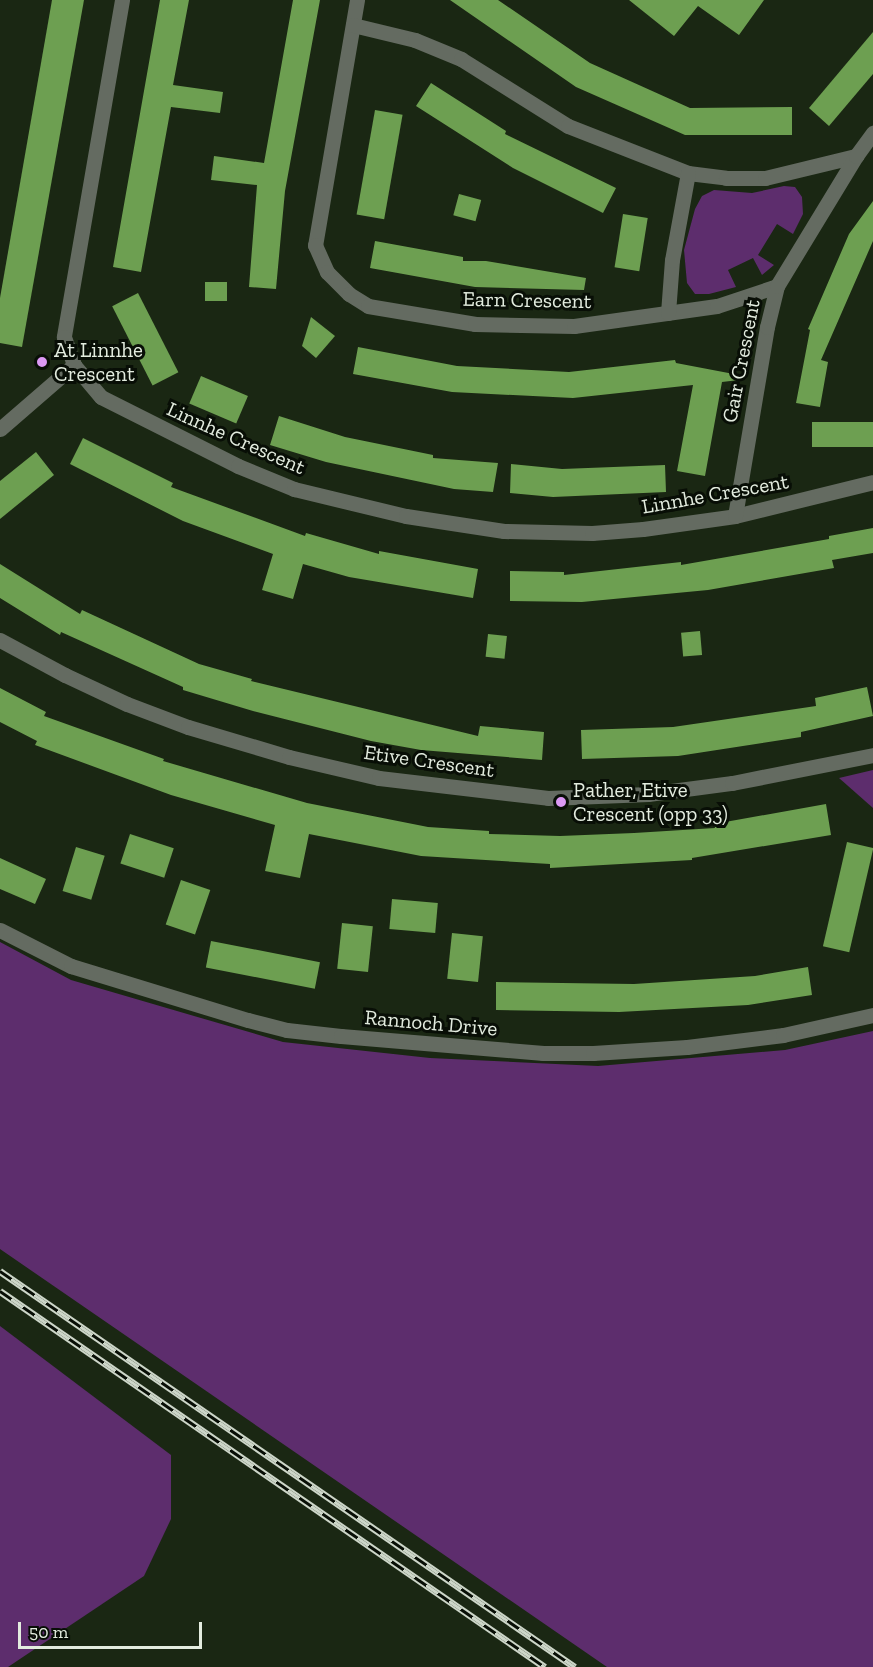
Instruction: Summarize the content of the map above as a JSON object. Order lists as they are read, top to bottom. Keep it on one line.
{"streets":{"street":["Earn Crescent","Gair Crescent","Linnhe Crescent","Etive Crescent","Rannoch Drive"]},"crossings":[["Earn Crescent","Gair Crescent"],["Gair Crescent","Linnhe Crescent"]],"places":["At Linnhe Crescent","Pather, Etive Crescent (opp 33)"],"scale_bar":"50 m"}
